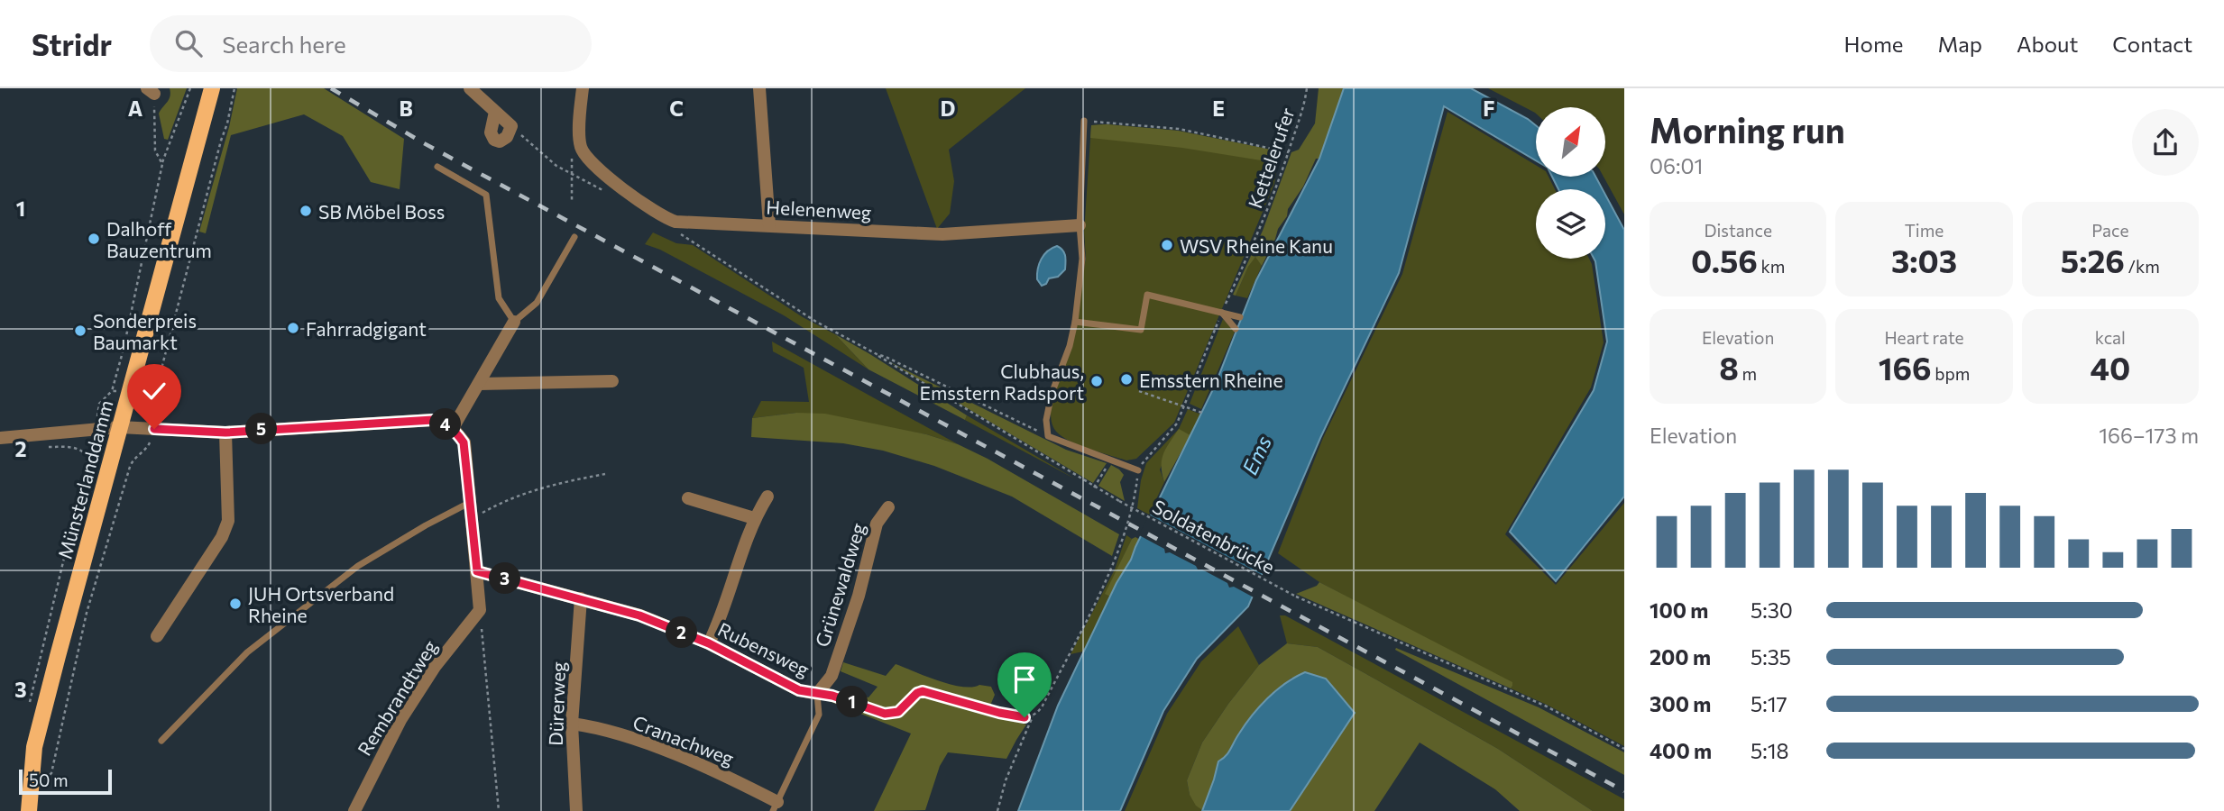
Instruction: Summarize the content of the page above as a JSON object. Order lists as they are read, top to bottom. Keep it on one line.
{"streets":{"main road":["Münsterlanddamm"],"street":["Helenenweg","Grünewaldweg","Rubensweg","Rembrandtweg","Dürerweg","Cranachweg"],"path":["Kettelerufer","Soldatenbrücke"]},"crossings":[["Grünewaldweg","Rubensweg"],["Grünewaldweg","Cranachweg"],["Rubensweg","Dürerweg"],["Dürerweg","Cranachweg"]],"water":["Ems"],"places":["SB Möbel Boss","Dalhoff Bauzentrum","WSV Rheine Kanu","Fahrradgigant","Sonderpreis Baumarkt","Emsstern Rheine","Clubhaus, Emsstern Radsport","JUH Ortsverband Rheine"],"scale_bar":"50 m","north":"top right","page":{"header":"Stridr","search":"Search here","nav":["Home","Map","About","Contact"],"heading":["Morning run","06:01"],"stats":[["Distance","0.56 km"],["Time","3:03"],["Pace","5:26 /km"],["Elevation","8 m"],["Heart rate","166 bpm"],["kcal","40"]],"pins":["4","5","3","2","1"],"chart":["Elevation","166–173 m"],"list":[{"name":"100 m","note":"5:30"},{"name":"200 m","note":"5:35"},{"name":"300 m","note":"5:17"},{"name":"400 m","note":"5:18"}],"scale":"50 m"},"grid":{"columns":["A","B","C","D","E","F"],"rows":["1","2","3"]}}
